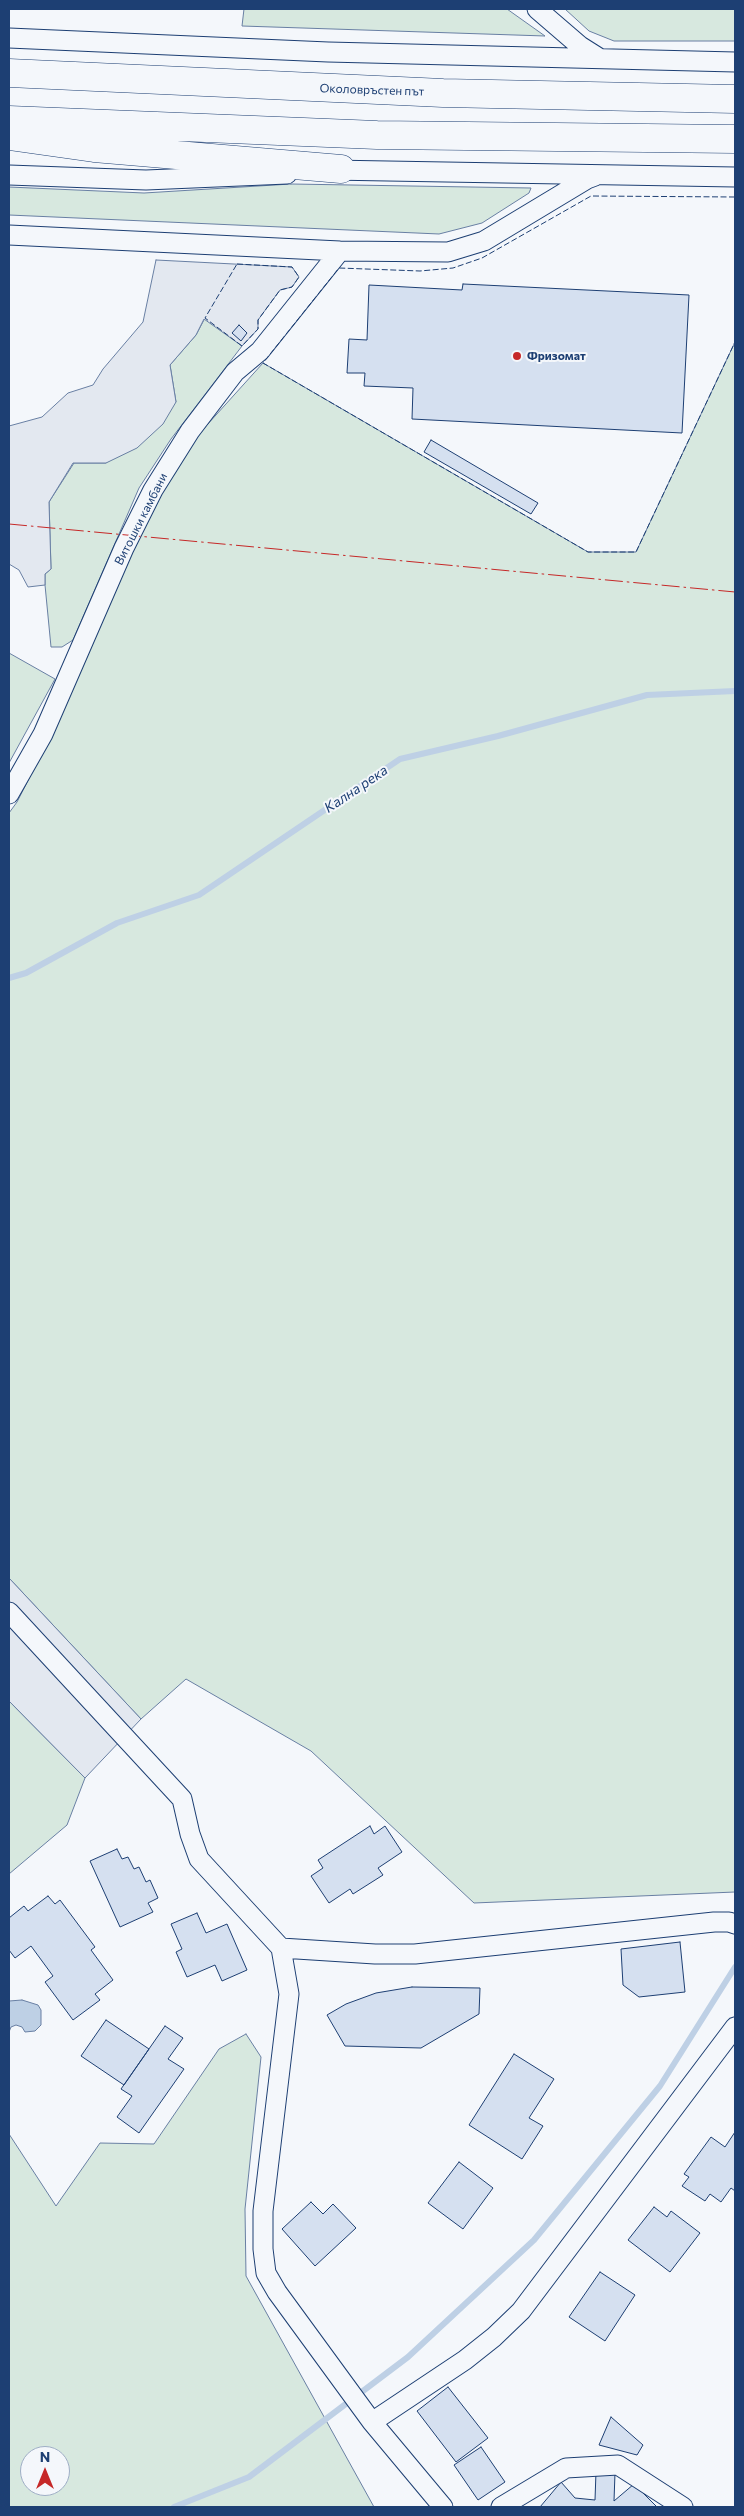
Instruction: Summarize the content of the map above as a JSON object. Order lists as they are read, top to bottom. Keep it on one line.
{"streets":{"highway":["Околовръстен път"],"street":["Витошки камбани"]},"water":["Кална река"],"places":["Фризомат"],"north":"top"}
